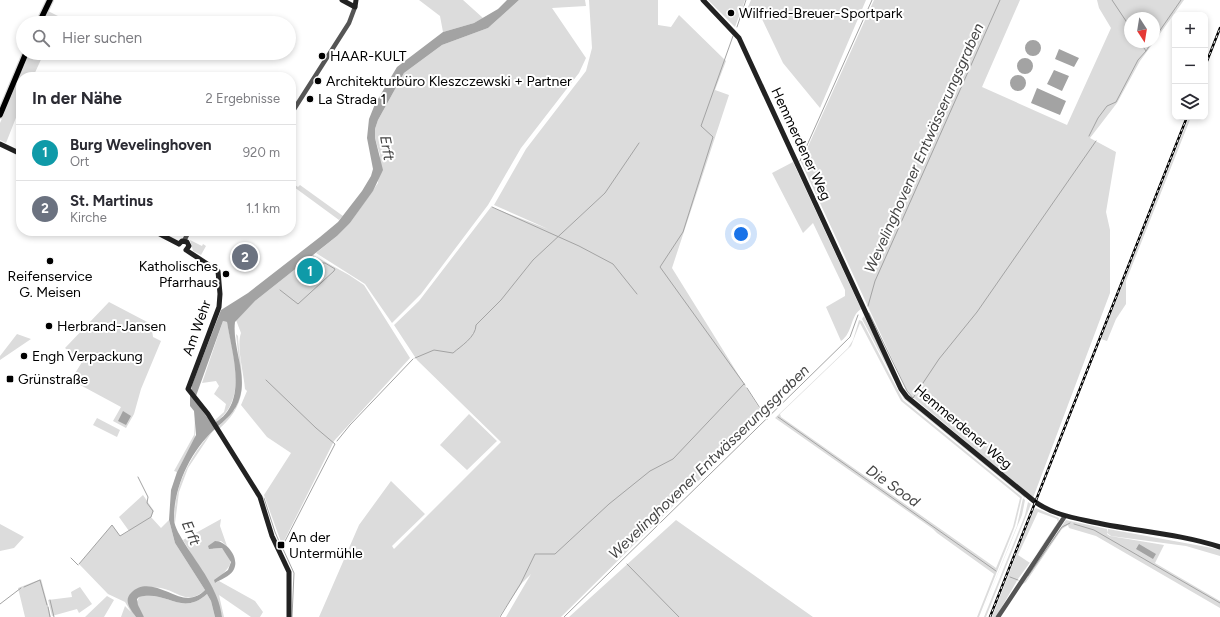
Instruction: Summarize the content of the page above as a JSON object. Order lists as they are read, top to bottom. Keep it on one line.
{"streets":{"main road":["Hemmerdener Weg","Am Wehr"]},"water":["Erft","Wevelinghovener Entwässerungsgraben","Die Sood"],"places":{"other":["Wilfried-Breuer-Sportpark","HAAR-KULT","Architekturbüro Kleszczewski + Partner","La Strada 1","Reifenservice G. Meisen","Katholisches Pfarrhaus","Herbrand-Jansen","Engh Verpackung"],"transit":["Grünstraße","An der Untermühle"]},"north":"bottom","page":{"map_buttons":["+","−"],"search":"Hier suchen","heading":["In der Nähe","2 Ergebnisse"],"list":[{"mark":"1","name":"Burg Wevelinghoven","note":"Ort","value":"920 m"},{"mark":"2","name":"St. Martinus","note":"Kirche","value":"1.1 km"}],"pins":["2","1"]}}
